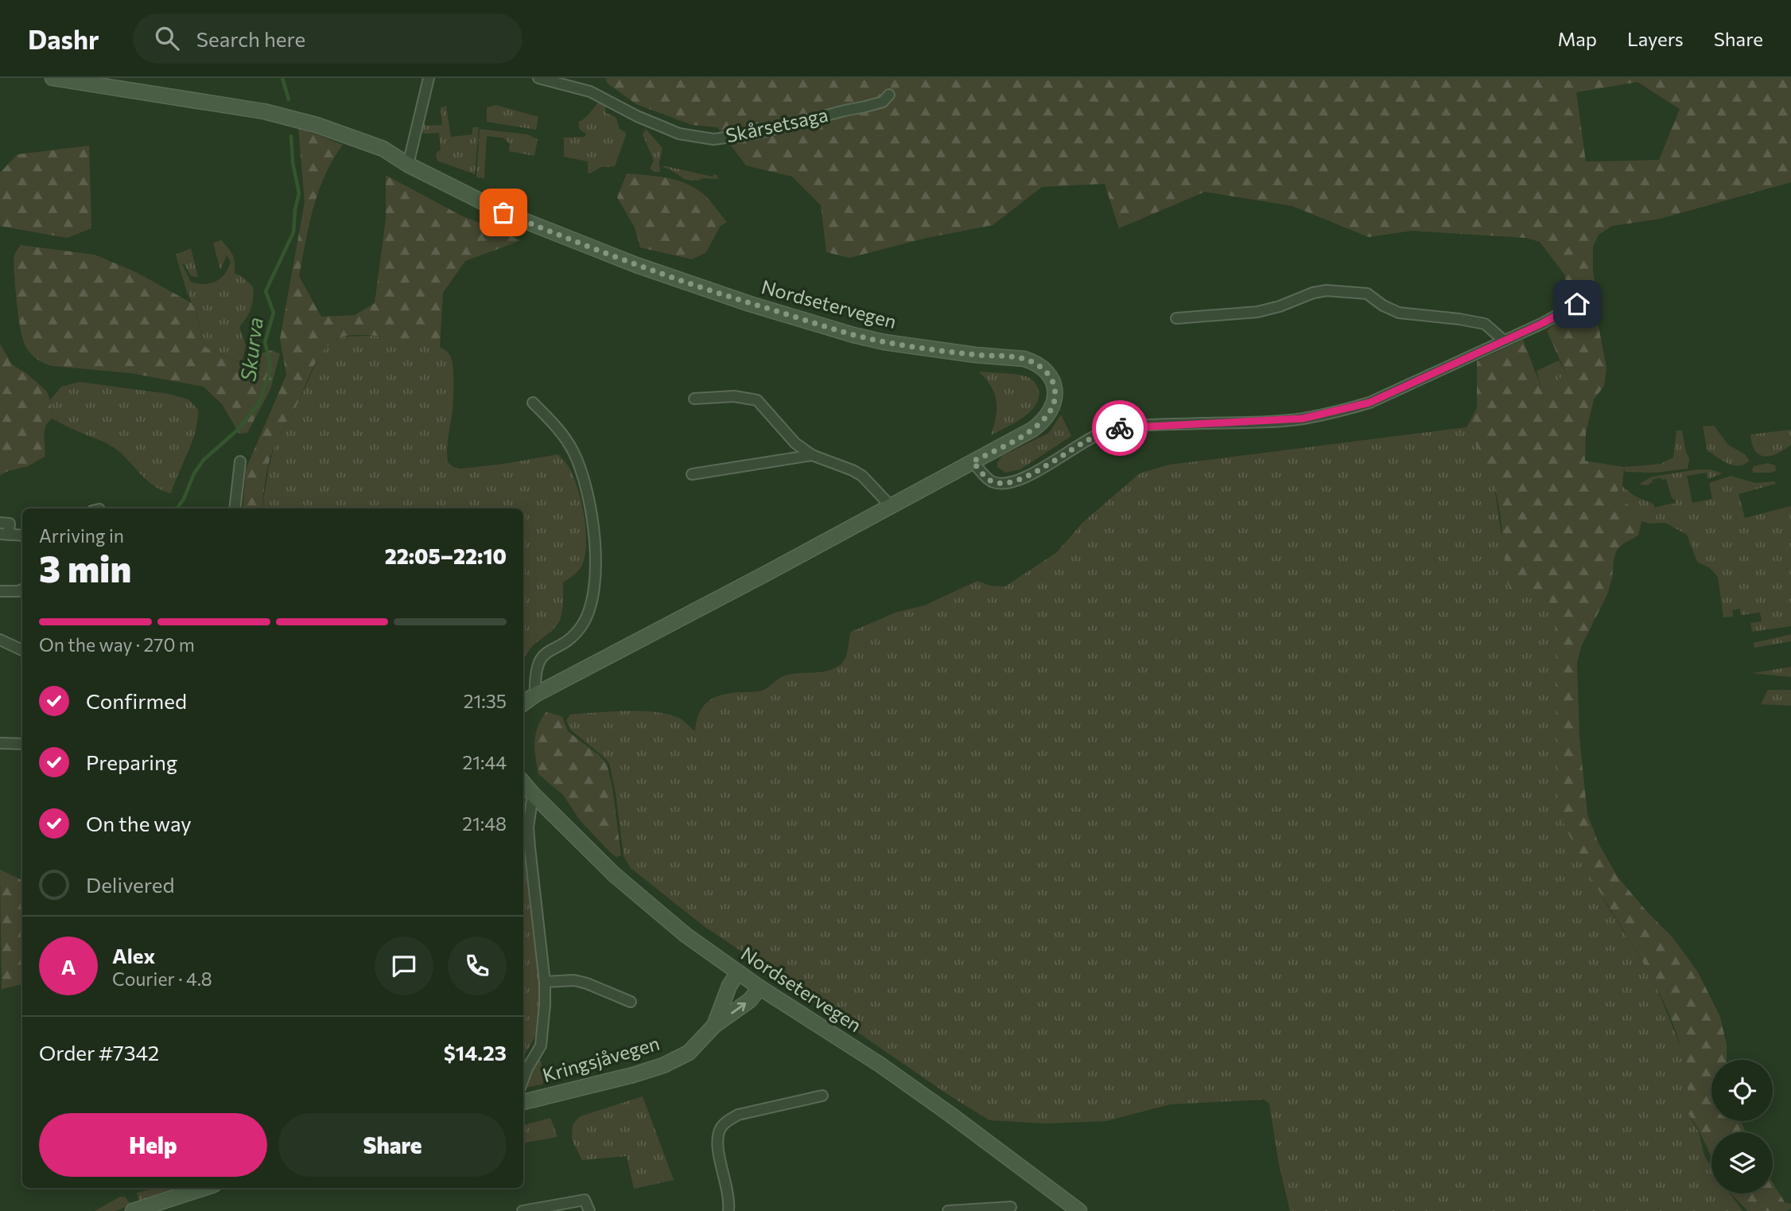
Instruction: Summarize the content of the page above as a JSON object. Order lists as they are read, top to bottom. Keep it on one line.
{"streets":{"main road":["Nordsetervegen","Kringsjåvegen"],"street":["Skårsetsaga"]},"crossings":[["Nordsetervegen","Kringsjåvegen"]],"water":["Skurva"],"page":{"header":"Dashr","search":"Search here","nav":["Map","Layers","Share"],"heading":["3 min","Arriving in","22:05–22:10"],"panel":["Alex","Courier · 4.8","Order #7342","$14.23"],"bar":"On the way · 270 m","list":[["Confirmed","21:35"],["Preparing","21:44"],["On the way","21:48"],"Delivered"],"round":"A","buttons":["Help","Share"]}}
